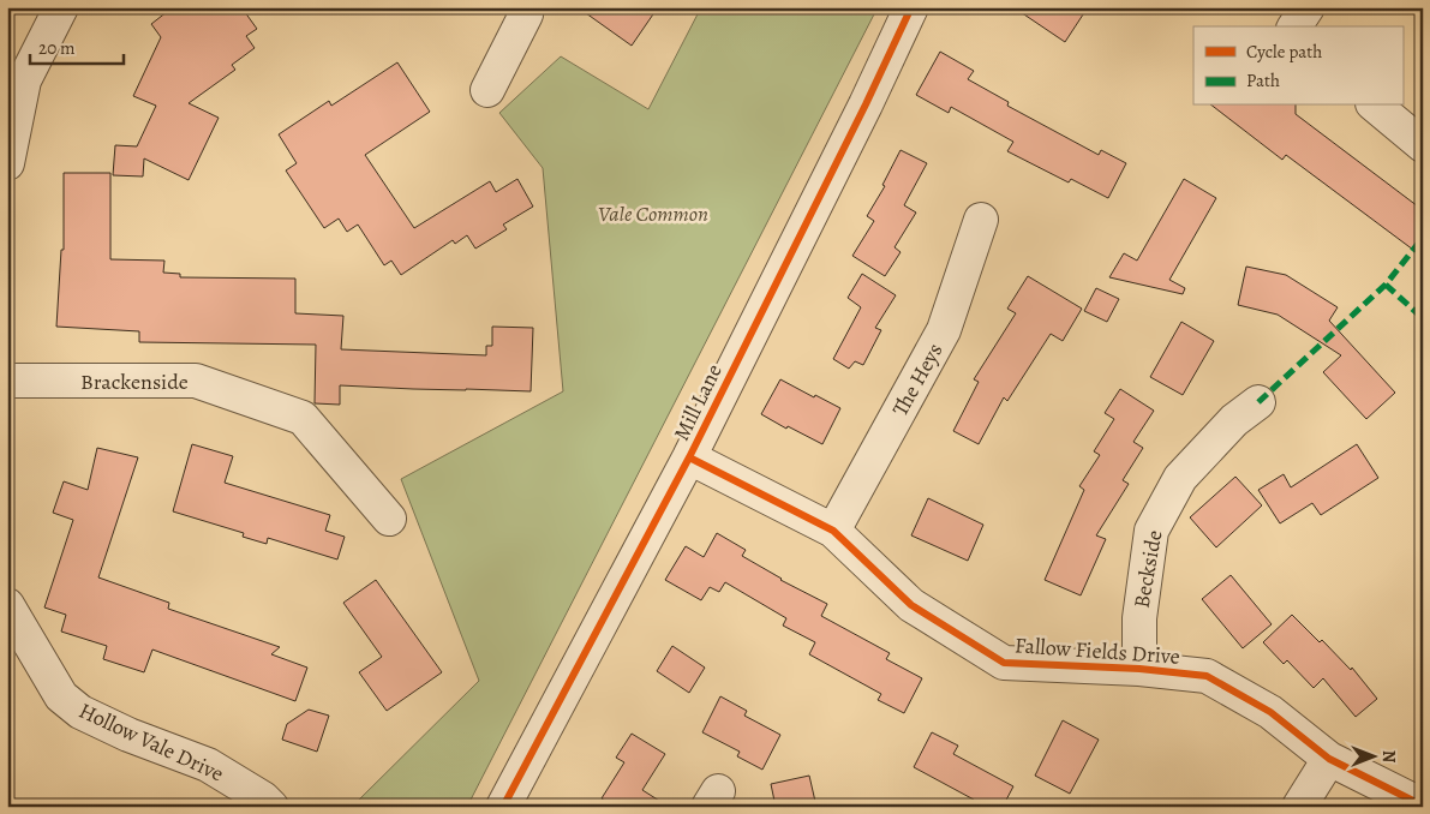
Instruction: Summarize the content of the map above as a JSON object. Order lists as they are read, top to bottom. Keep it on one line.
{"streets":{"street":["The Heys","Brackenside","Mill Lane","Beckside","Fallow Fields Drive","Hollow Vale Drive"]},"crossings":[["The Heys","Fallow Fields Drive"],["Mill Lane","Fallow Fields Drive"],["Beckside","Fallow Fields Drive"]],"parks":["Vale Common"],"legend":["Cycle path","Path"],"scale_bar":"20 m","north":"right"}
